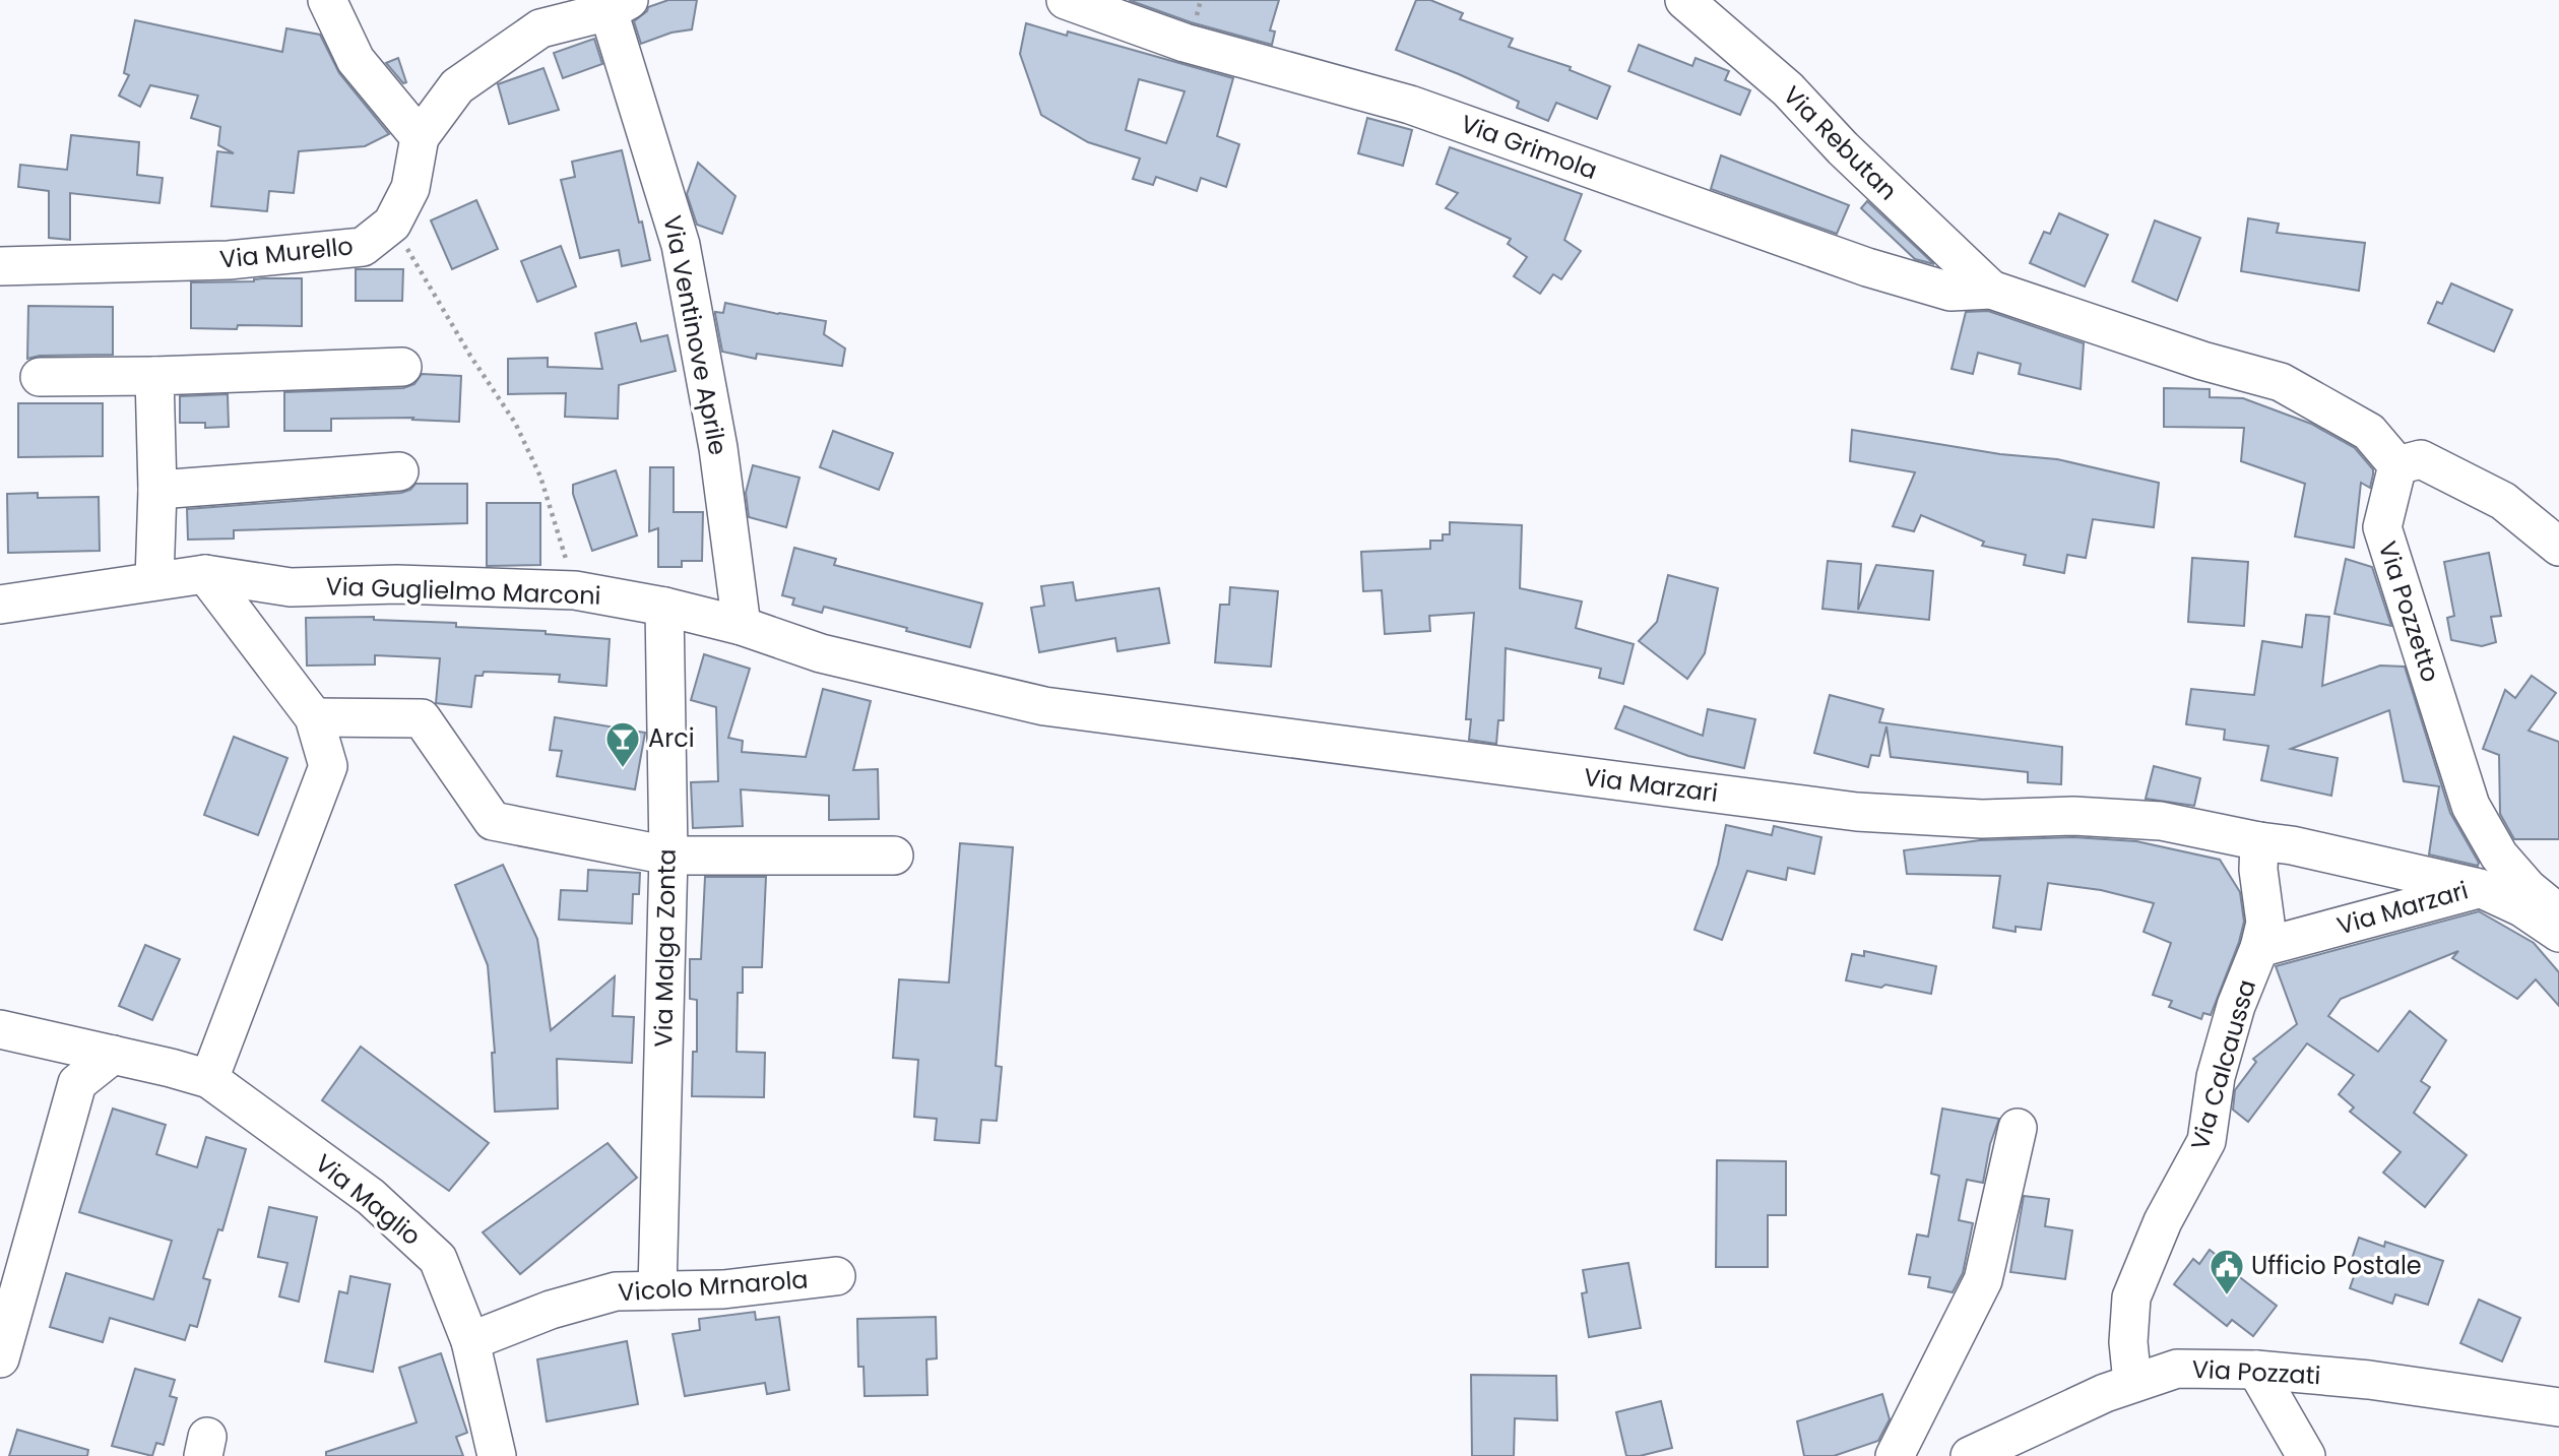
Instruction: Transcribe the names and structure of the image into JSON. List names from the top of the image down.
{
  "streets": {
    "street": [
      "Via Rebutan",
      "Via Grimola",
      "Via Murello",
      "Via Ventinove Aprile",
      "Via Guglielmo Marconi",
      "Via Pozzetto",
      "Via Marzari",
      "Via Malga Zonta",
      "Via Calcaussa",
      "Via Maglio",
      "Vicolo Mrnarola",
      "Via Pozzati"
    ]
  },
  "crossings": [
    ["Via Rebutan", "Via Grimola"],
    ["Via Ventinove Aprile", "Via Guglielmo Marconi"],
    ["Via Guglielmo Marconi", "Via Marzari"],
    ["Via Guglielmo Marconi", "Via Malga Zonta"],
    ["Via Marzari", "Via Calcaussa"],
    ["Via Malga Zonta", "Vicolo Mrnarola"],
    ["Via Calcaussa", "Via Pozzati"],
    ["Via Maglio", "Vicolo Mrnarola"]
  ],
  "places": {
    "bar": ["Arci"],
    "public building": ["Ufficio Postale"]
  }
}
